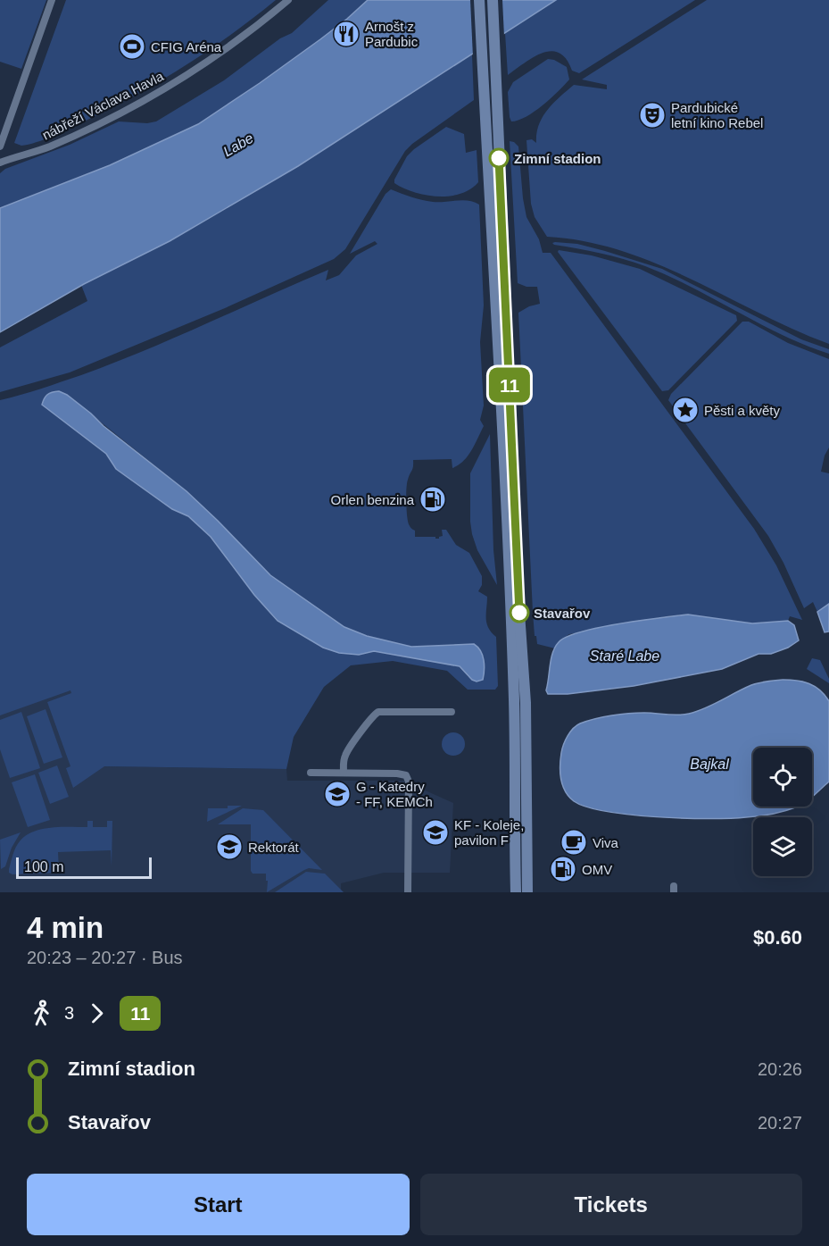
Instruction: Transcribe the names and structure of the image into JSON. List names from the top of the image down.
{
  "streets": {
    "street": ["nábřeží Václava Havla"]
  },
  "water": ["Labe", "Staré Labe", "Bajkal"],
  "places": {
    "restaurant": ["Arnošt z Pardubic"],
    "sports": ["CFIG Aréna"],
    "theatre": ["Pardubické letní kino Rebel"],
    "other": ["Zimní stadion", "Stavařov"],
    "place": ["Pěsti a květy"],
    "fuel station": ["Orlen benzina", "OMV"],
    "school or university": ["G - Katedry - FF, KEMCh", "KF - Koleje, pavilon F", "Rektorát"],
    "cafe": ["Viva"]
  },
  "lines": ["bus line 11"],
  "scale_bar": "100 m",
  "page": {
    "on_map": "11",
    "scale": "100 m",
    "heading": ["4 min", "20:23 – 20:27 · Bus", "$0.60"],
    "legs": ["3", "11"],
    "list": [
      {
        "name": "Zimní stadion",
        "value": "20:26"
      },
      {
        "name": "Stavařov",
        "value": "20:27"
      }
    ],
    "buttons": ["Start", "Tickets"]
  }
}
